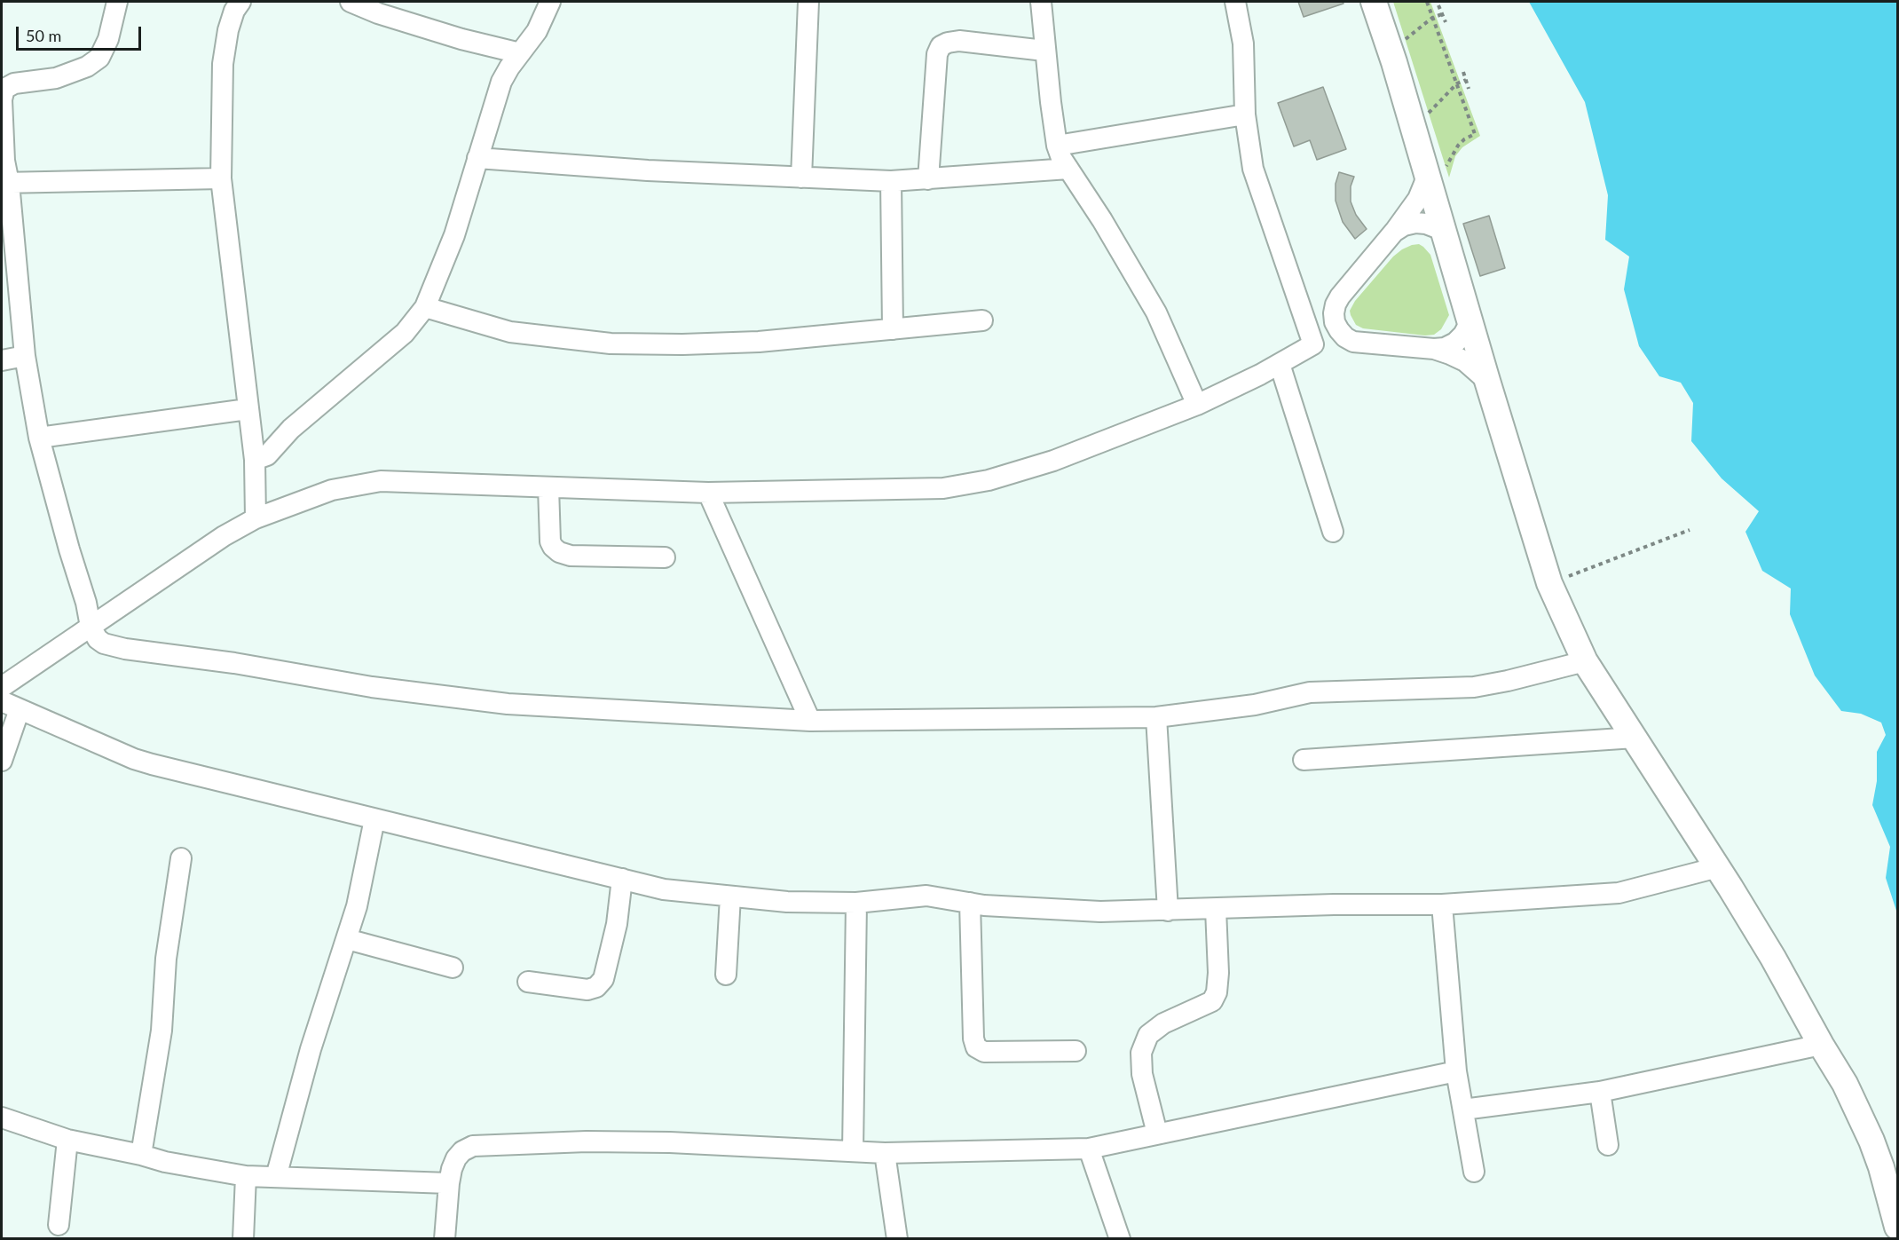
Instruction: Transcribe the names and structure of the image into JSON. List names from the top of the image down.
{
  "scale_bar": "50 m"
}
